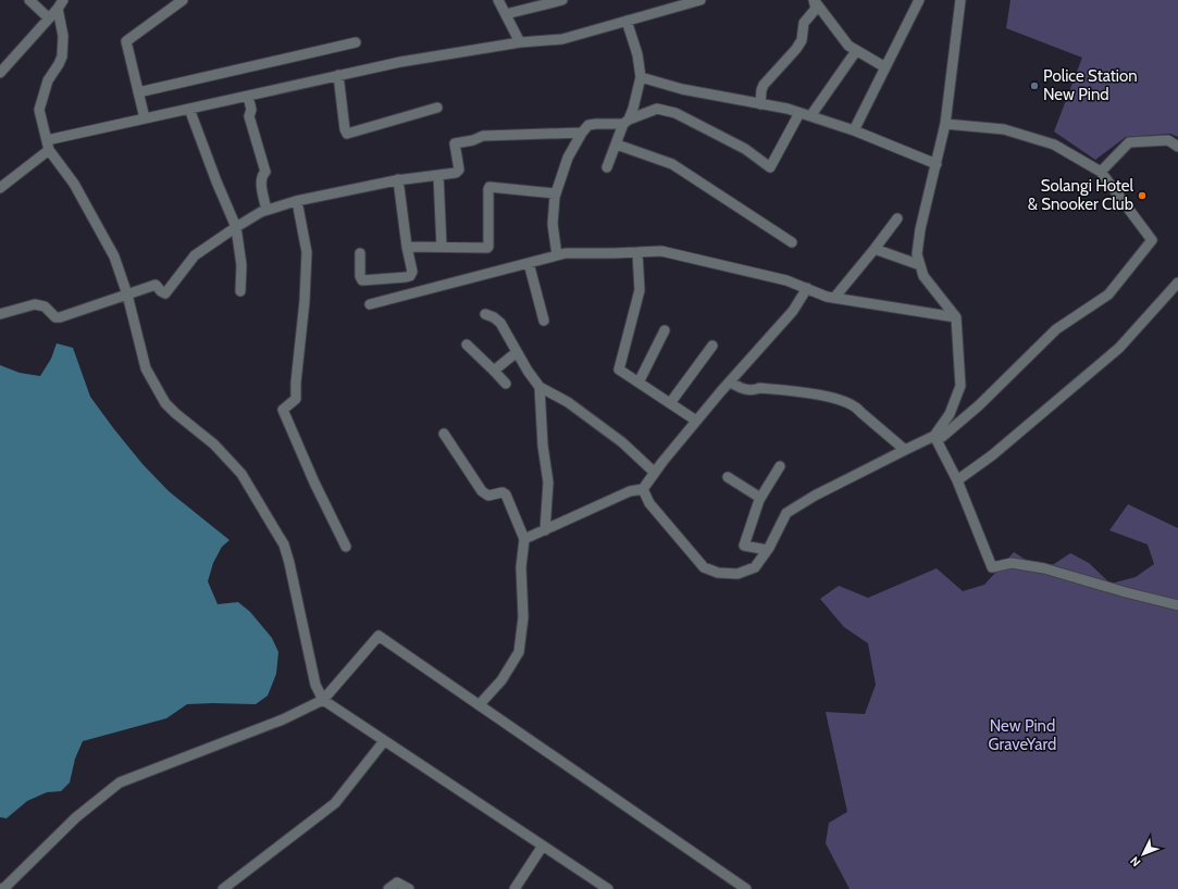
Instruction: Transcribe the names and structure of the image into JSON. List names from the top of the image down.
{
  "parks": ["New Pind GraveYard"],
  "places": ["Police Station New Pind", "Solangi Hotel & Snooker Club"],
  "north": "bottom left"
}
